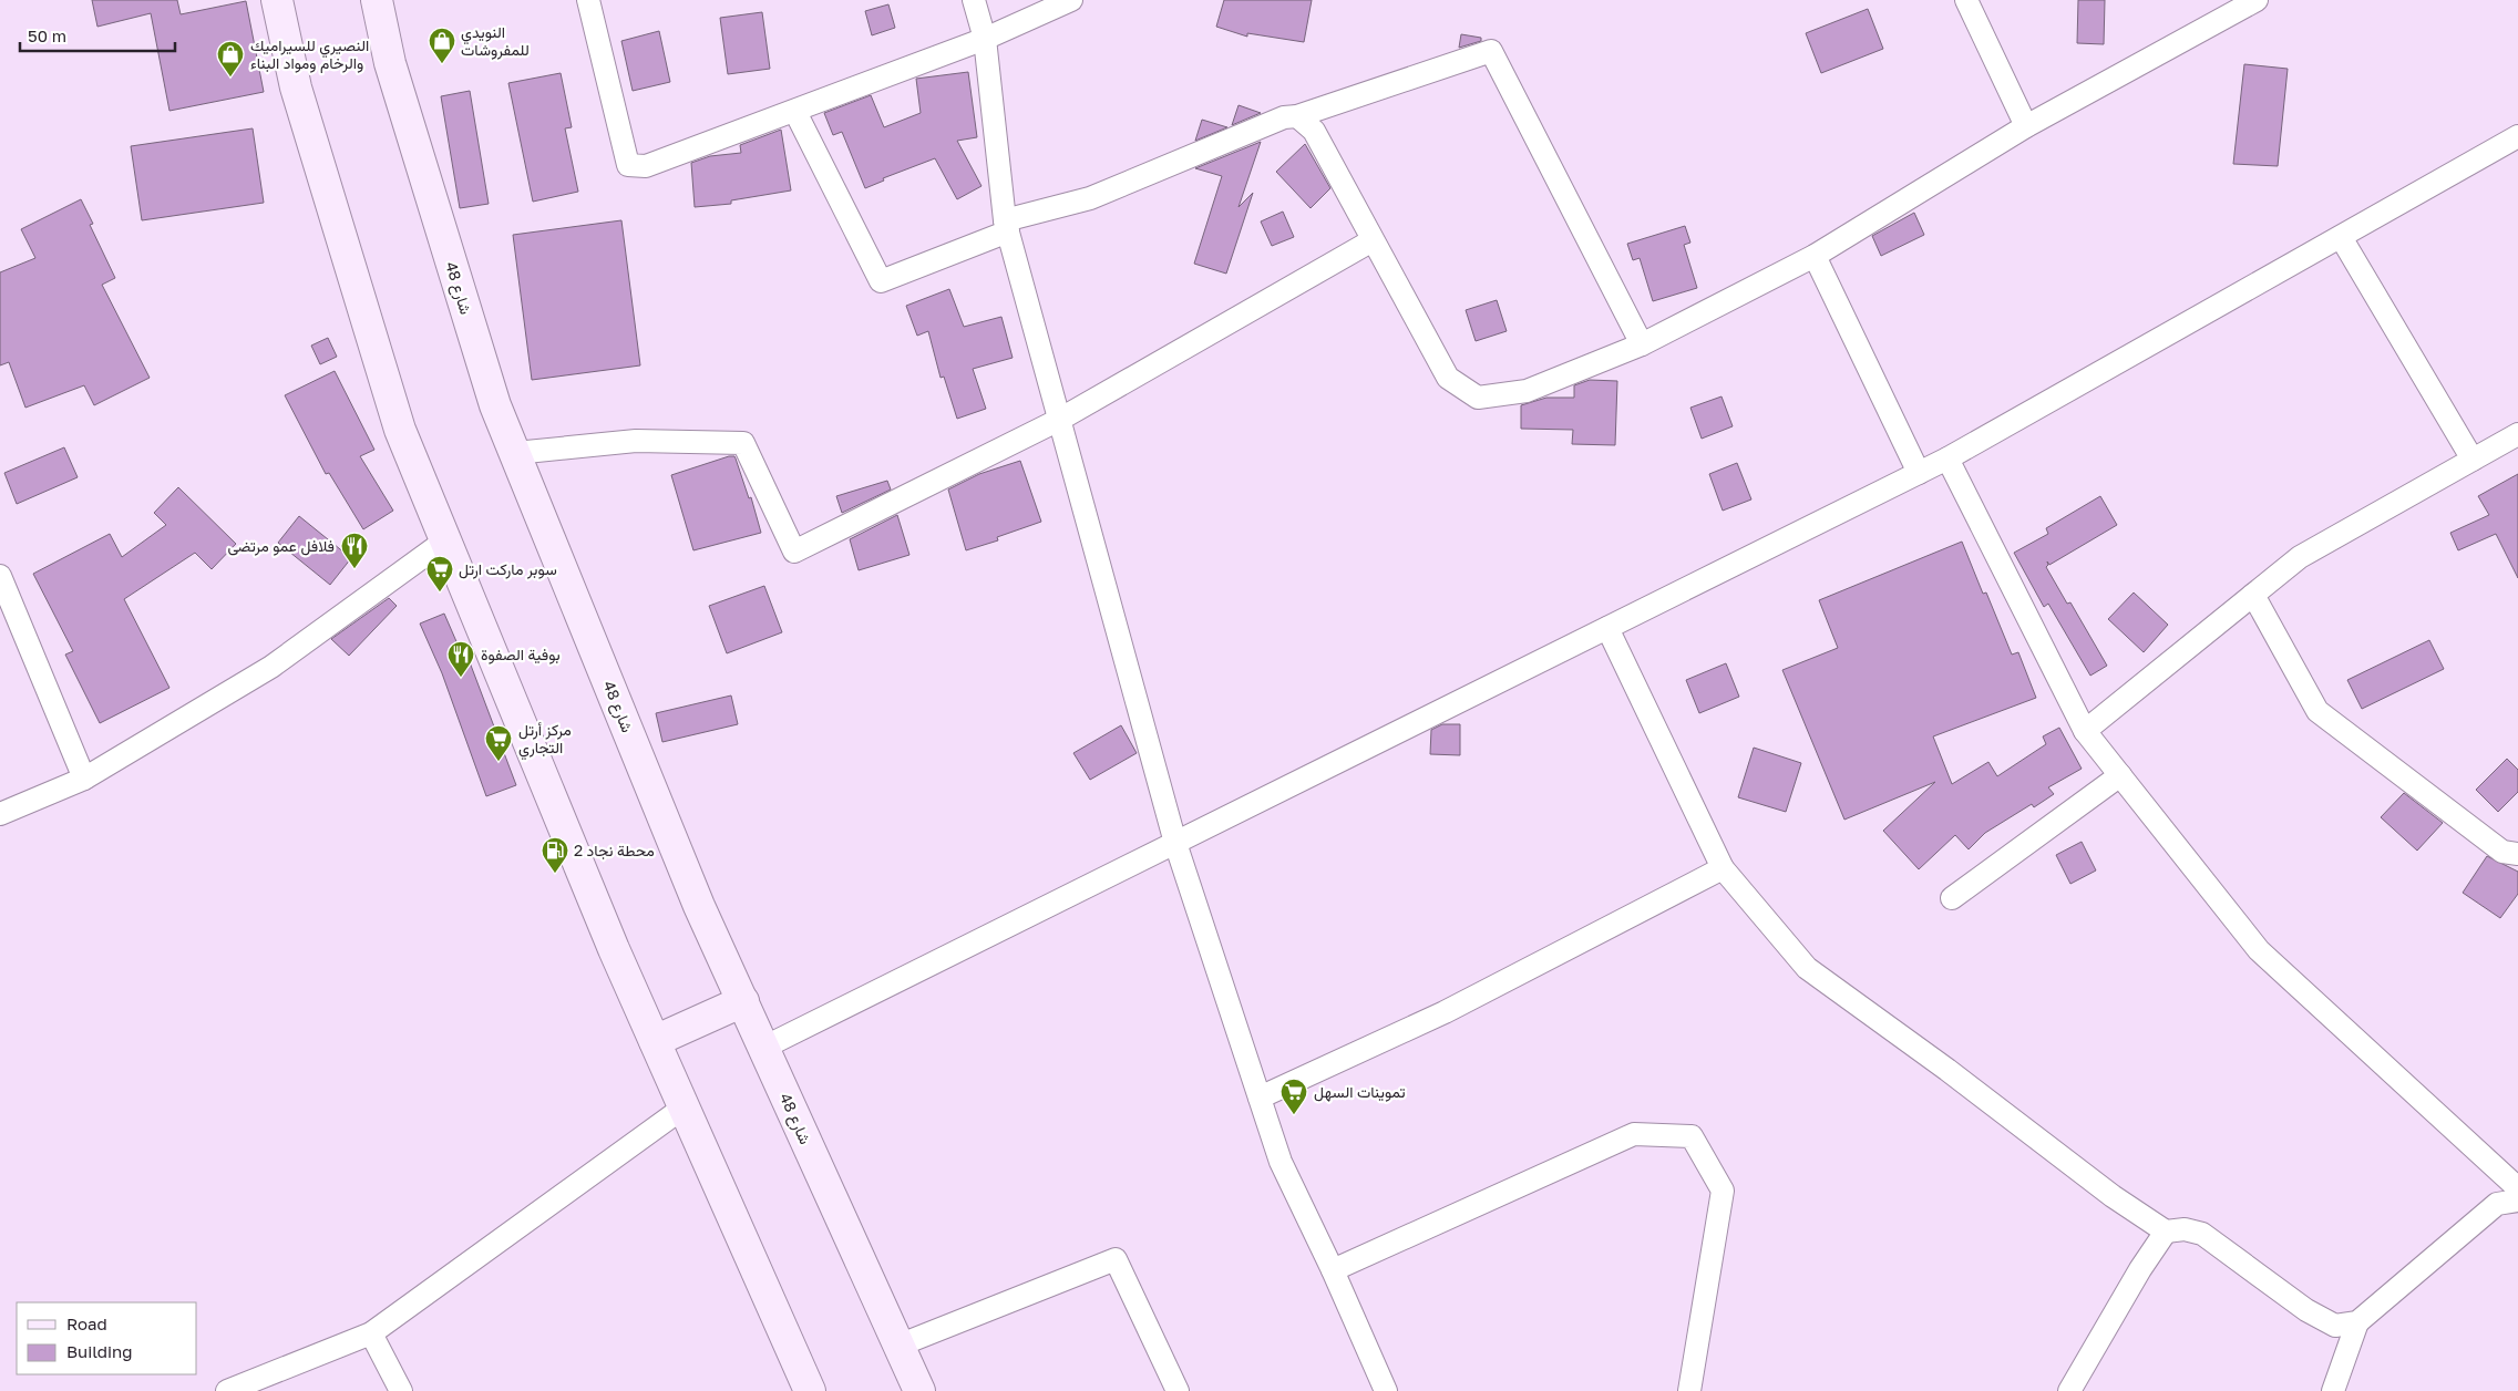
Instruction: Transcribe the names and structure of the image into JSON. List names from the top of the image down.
{
  "streets": {
    "main road": ["شارع 48"]
  },
  "places": {
    "shop": ["النويدي للمفروشات", "النصيري للسيراميك والرخام ومواد البناء"],
    "restaurant": ["فلافل عمو مرتضى", "بوفية الصفوة"],
    "supermarket": ["سوبر ماركت ارتل", "مركز أرتل التجاري", "تموينات السهل"],
    "fuel station": ["محطة نجاد 2"]
  },
  "legend": ["Road", "Building"],
  "scale_bar": "50 m"
}
